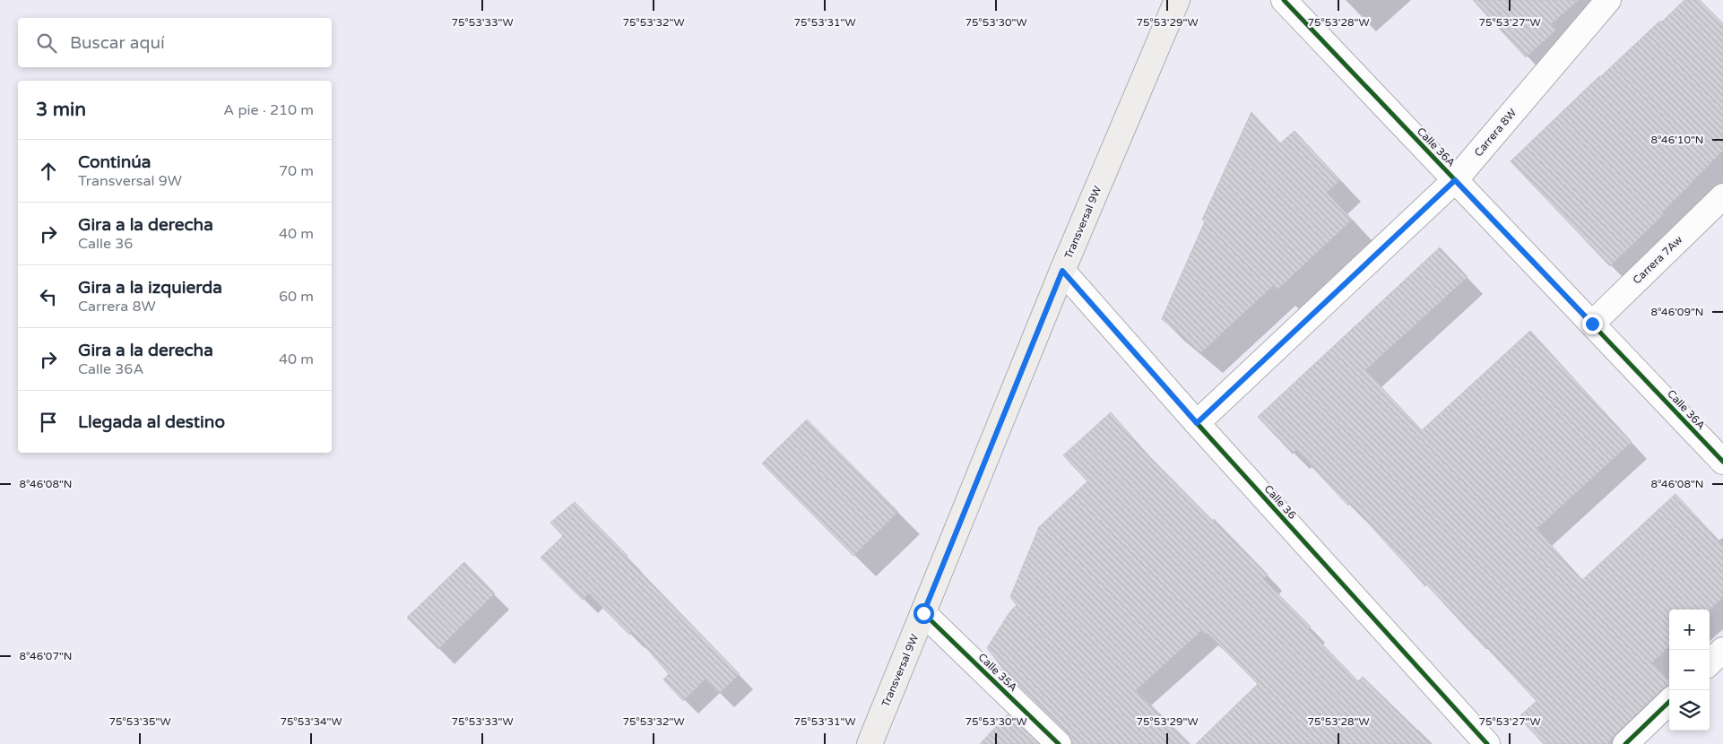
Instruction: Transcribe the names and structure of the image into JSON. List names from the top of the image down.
{
  "streets": {
    "main road": ["Transversal 9W"],
    "street": [
      "Carrera 8W",
      "Calle 36A",
      "Carrera 7Aw",
      "Calle 36",
      "Calle 35A"
    ]
  },
  "crossings": [
    ["Carrera 8W", "Calle 36A"],
    ["Carrera 8W", "Calle 36"],
    ["Calle 36A", "Carrera 7Aw"],
    ["Transversal 9W", "Calle 36"],
    ["Transversal 9W", "Calle 35A"]
  ],
  "page": {
    "search": "Buscar aquí",
    "heading": ["3 min", "A pie · 210 m"],
    "list": [
      ["Continúa", "Transversal 9W", "70 m"],
      ["Gira a la derecha", "Calle 36", "40 m"],
      ["Gira a la izquierda", "Carrera 8W", "60 m"],
      ["Gira a la derecha", "Calle 36A", "40 m"],
      "Llegada al destino"
    ],
    "map_buttons": ["+", "−"]
  },
  "coordinates": [
    "75°53'33\"W",
    "75°53'32\"W",
    "75°53'31\"W",
    "75°53'30\"W",
    "75°53'29\"W",
    "75°53'28\"W",
    "75°53'27\"W",
    "8°46'10\"N",
    "8°46'09\"N",
    "8°46'08\"N",
    "8°46'07\"N",
    "75°53'35\"W",
    "75°53'34\"W"
  ]
}
